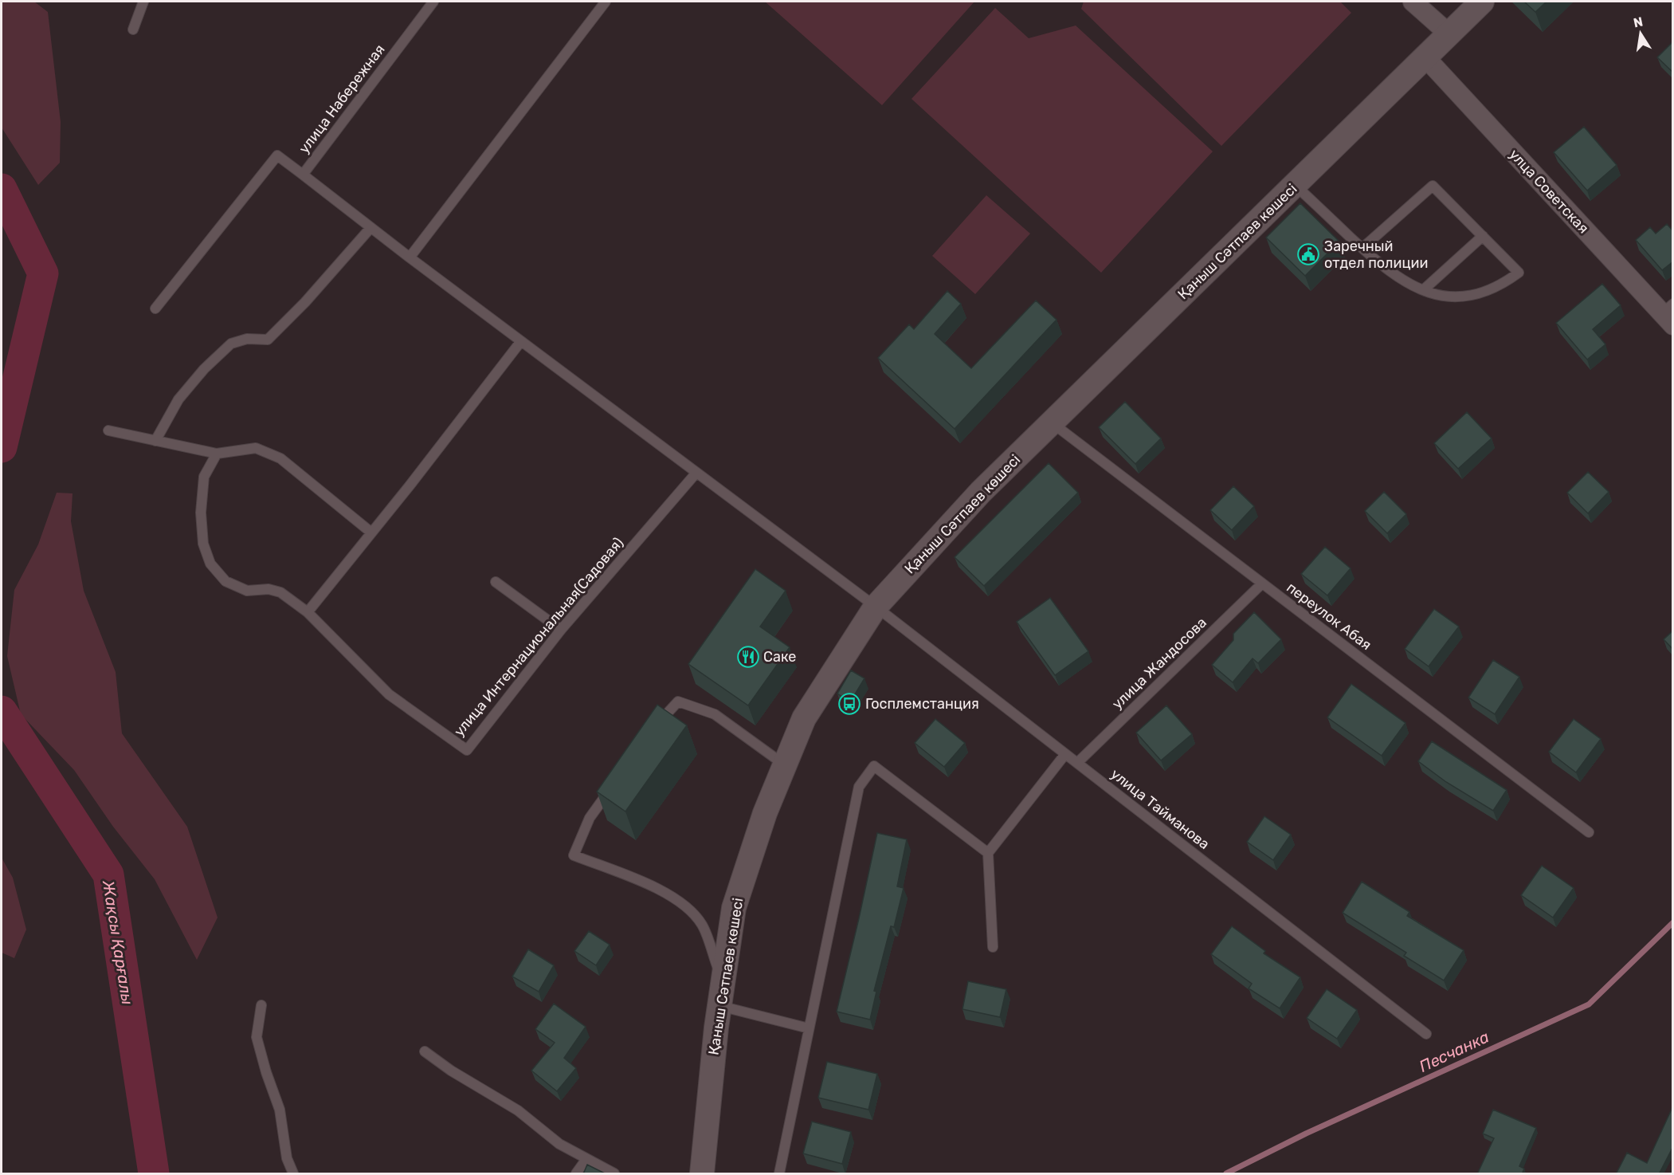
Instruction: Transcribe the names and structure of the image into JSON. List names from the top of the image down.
{
  "streets": {
    "street": ["улца Советская", "Қаныш Сәтпаев көшесі"],
    "lane": [
      "улица Набережная",
      "переулок Абая",
      "улица Интернациональная(Садовая)",
      "улица Жандосова",
      "улица Тайманова"
    ]
  },
  "crossings": [
    ["улица Набережная", "улица Интернациональная(Садовая)"],
    ["улица Набережная", "улица Тайманова"],
    ["улца Советская", "Қаныш Сәтпаев көшесі"],
    ["Қаныш Сәтпаев көшесі", "переулок Абая"],
    ["Қаныш Сәтпаев көшесі", "улица Тайманова"],
    ["переулок Абая", "улица Жандосова"],
    ["улица Интернациональная(Садовая)", "улица Тайманова"],
    ["улица Жандосова", "улица Тайманова"]
  ],
  "water": ["Жақсы Қарғалы", "Песчанка"],
  "places": {
    "public building": ["Заречный отдел полиции"],
    "restaurant": ["Саке"],
    "bus stop": ["Госплемстанция"]
  },
  "north": "top"
}
